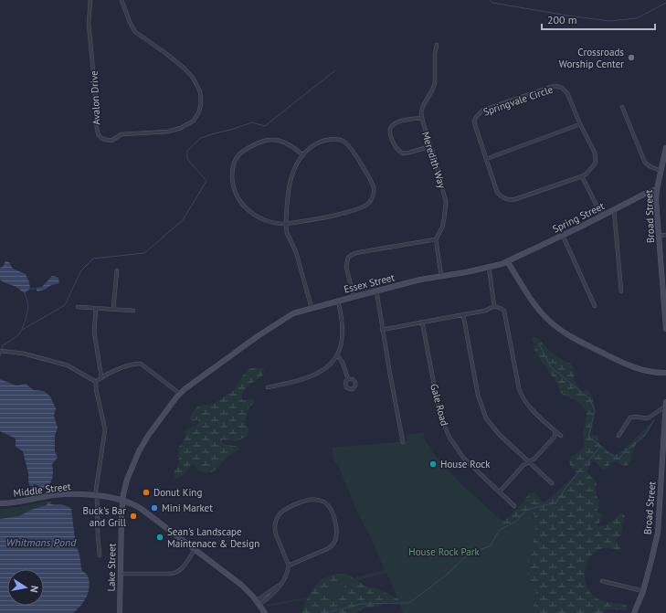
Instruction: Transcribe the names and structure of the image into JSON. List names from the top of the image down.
{
  "streets": {
    "street": [
      "Avalon Drive",
      "Springvale Circle",
      "Meredith Way",
      "Broad Street",
      "Spring Street",
      "Essex Street",
      "Gale Road",
      "Middle Street",
      "Lake Street"
    ]
  },
  "crossings": [
    ["Broad Street", "Spring Street"],
    ["Spring Street", "Essex Street"],
    ["Essex Street", "Middle Street"],
    ["Essex Street", "Lake Street"],
    ["Middle Street", "Lake Street"]
  ],
  "water": ["Whitmans Pond"],
  "parks": ["House Rock Park"],
  "places": [
    "Crossroads Worship Center",
    "House Rock",
    "Donut King",
    "Mini Market",
    "Buck's Bar and Grill",
    "Sean's Landscape Maintenace & Design"
  ],
  "scale_bar": "200 m",
  "north": "right"
}
